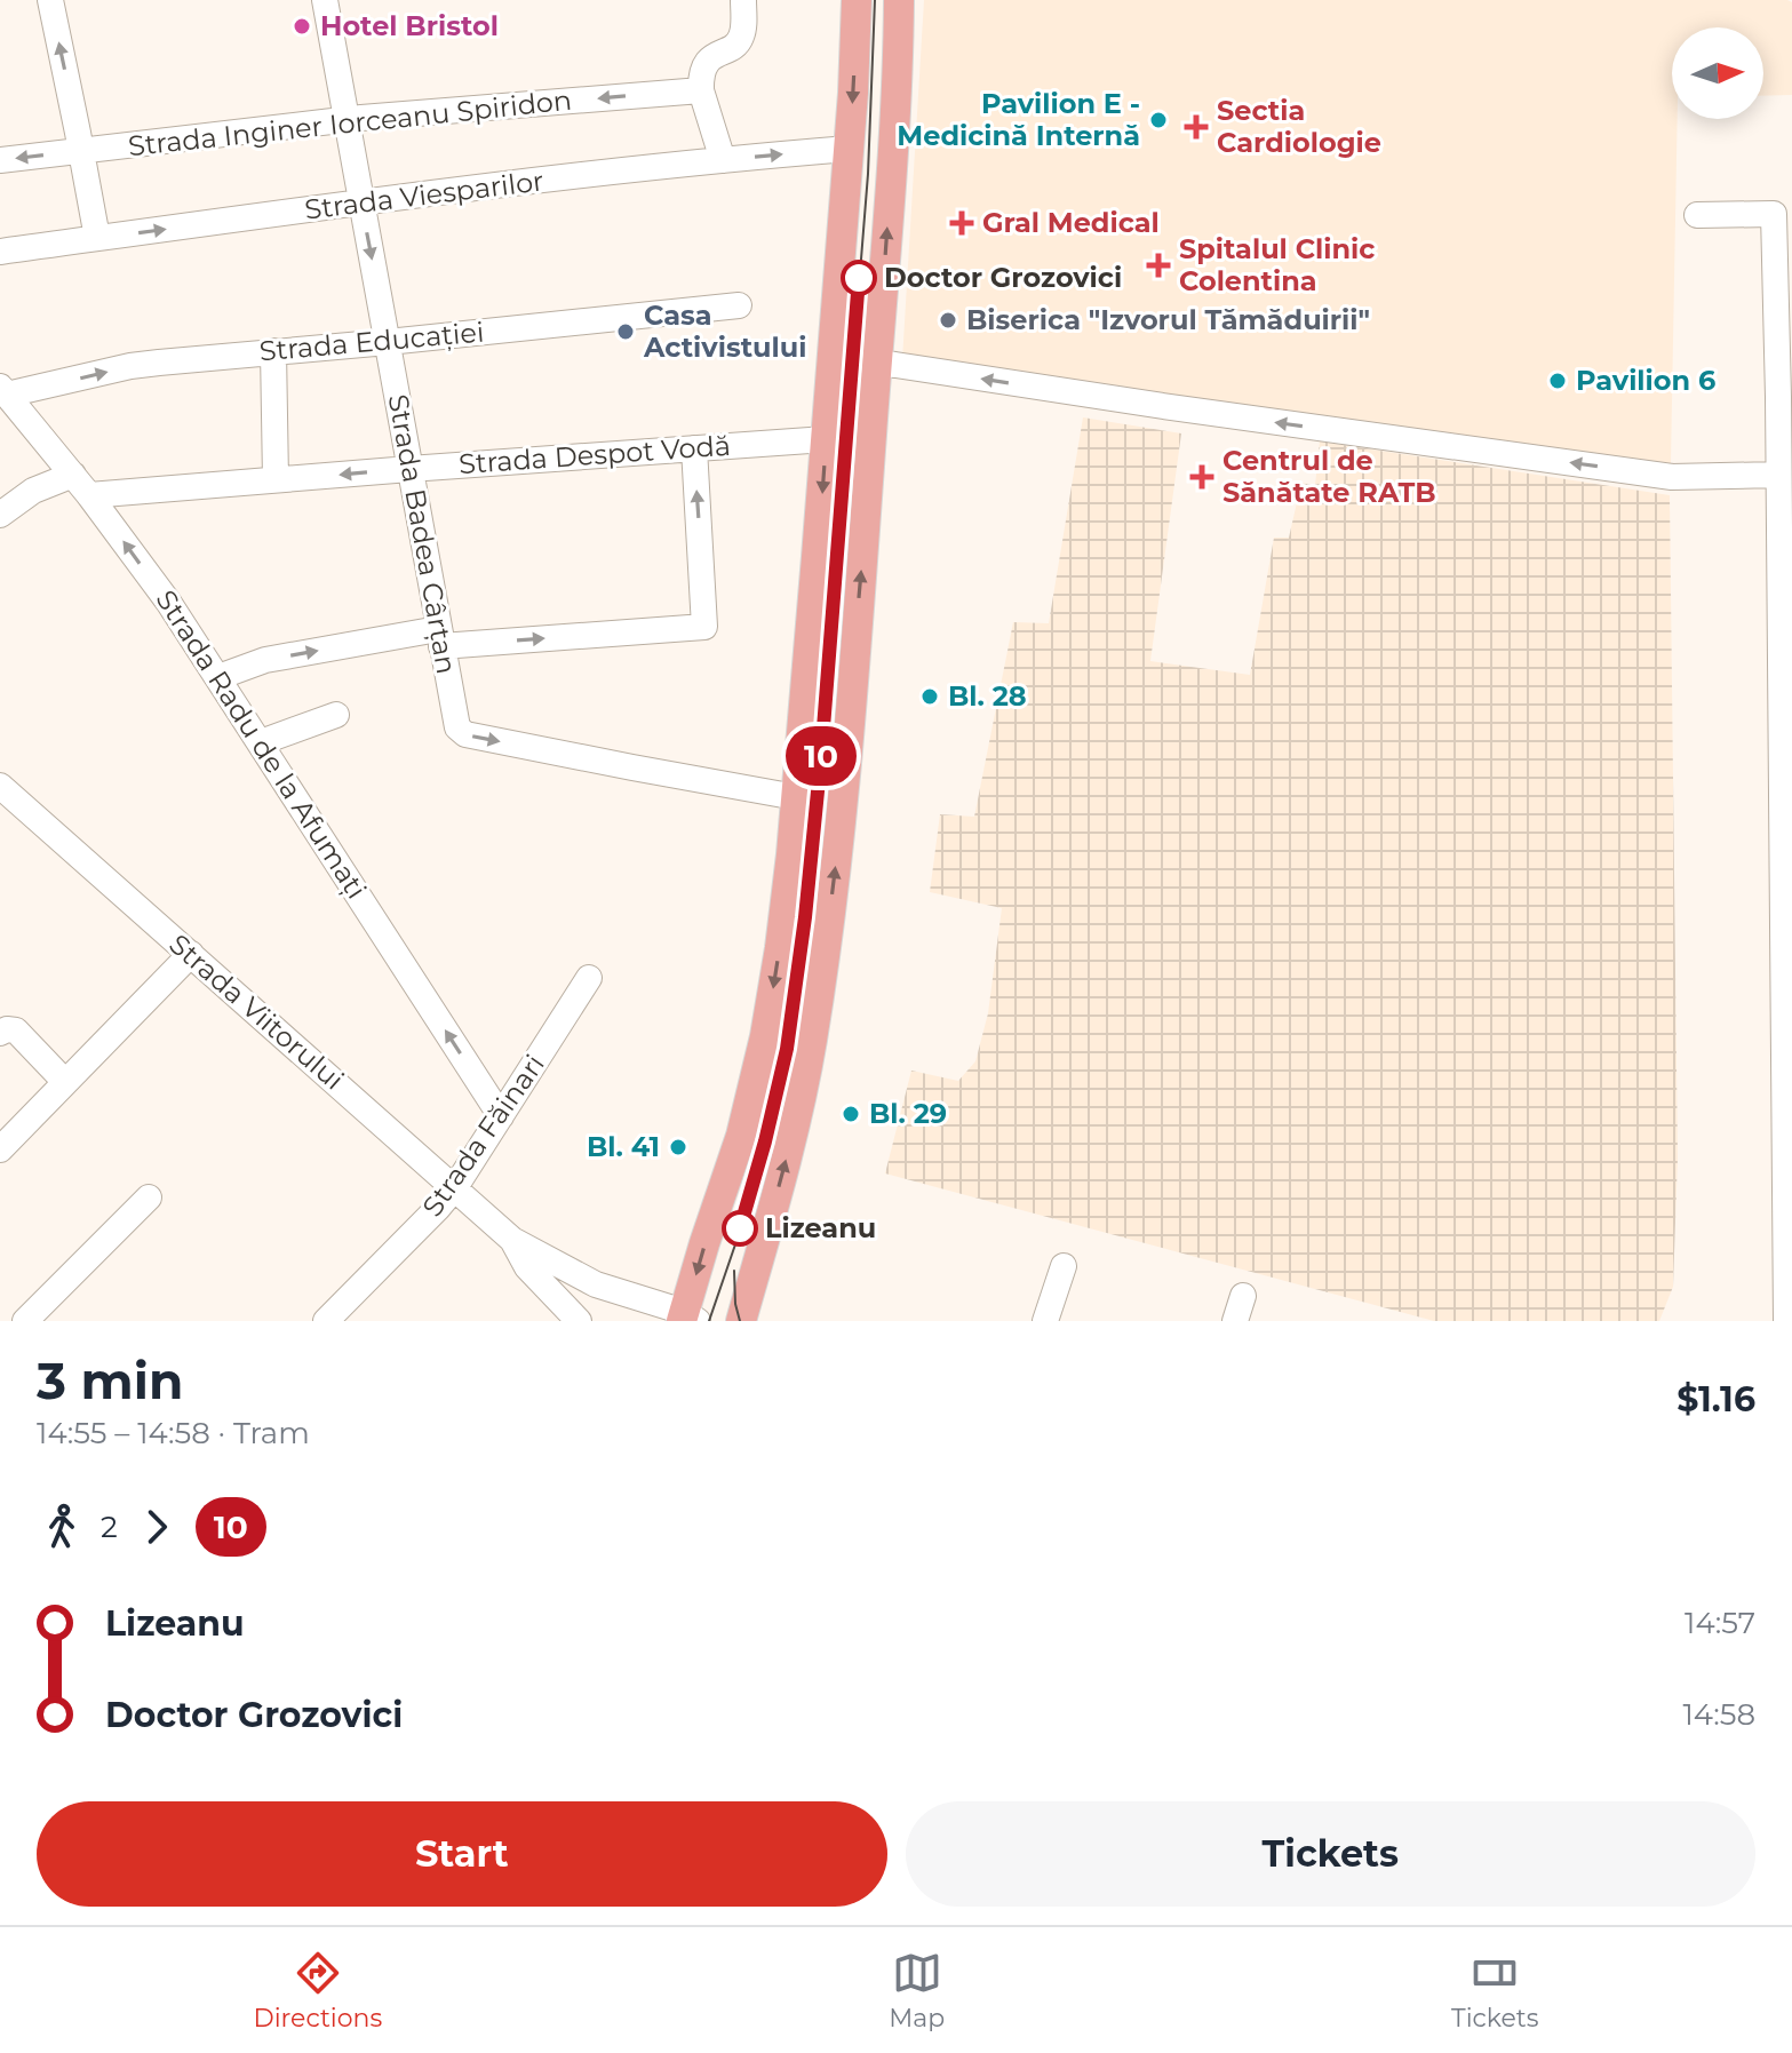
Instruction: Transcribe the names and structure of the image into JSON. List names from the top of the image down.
{
  "streets": {
    "street": [
      "Strada Inginer Iorceanu Spiridon",
      "Strada Viesparilor",
      "Strada Educației",
      "Strada Despot Vodă",
      "Strada Badea Cârțan",
      "Strada Radu de la Afumați",
      "Strada Viitorului",
      "Strada Făinari"
    ]
  },
  "crossings": [
    ["Strada Inginer Iorceanu Spiridon", "Strada Badea Cârțan"],
    ["Strada Viesparilor", "Strada Badea Cârțan"],
    ["Strada Educației", "Strada Badea Cârțan"],
    ["Strada Educației", "Strada Radu de la Afumați"],
    ["Strada Despot Vodă", "Strada Badea Cârțan"],
    ["Strada Despot Vodă", "Strada Radu de la Afumați"],
    ["Strada Radu de la Afumați", "Strada Făinari"],
    ["Strada Viitorului", "Strada Făinari"]
  ],
  "one_way": [
    "Strada Inginer Iorceanu Spiridon",
    "Strada Viesparilor",
    "Strada Educației",
    "Strada Badea Cârțan",
    "Strada Radu de la Afumați"
  ],
  "places": {
    "other": [
      "Hotel Bristol",
      "Pavilion E - Medicină Internă",
      "Doctor Grozovici",
      "Biserica \"Izvorul Tămăduirii\"",
      "Casa Activistului",
      "Pavilion 6",
      "Bl. 28",
      "Bl. 29",
      "Bl. 41",
      "Lizeanu"
    ],
    "health": [
      "Sectia Cardiologie",
      "Gral Medical",
      "Spitalul Clinic Colentina",
      "Centrul de Sănătate RATB"
    ]
  },
  "lines": ["tram line 10"],
  "north": "right",
  "page": {
    "on_map": "10",
    "heading": ["3 min", "14:55 – 14:58 · Tram", "$1.16"],
    "legs": ["2", "10"],
    "list": [
      {
        "name": "Lizeanu",
        "value": "14:57"
      },
      {
        "name": "Doctor Grozovici",
        "value": "14:58"
      }
    ],
    "buttons": ["Start", "Tickets"],
    "tabs": ["Directions", "Map", "Tickets"]
  }
}
